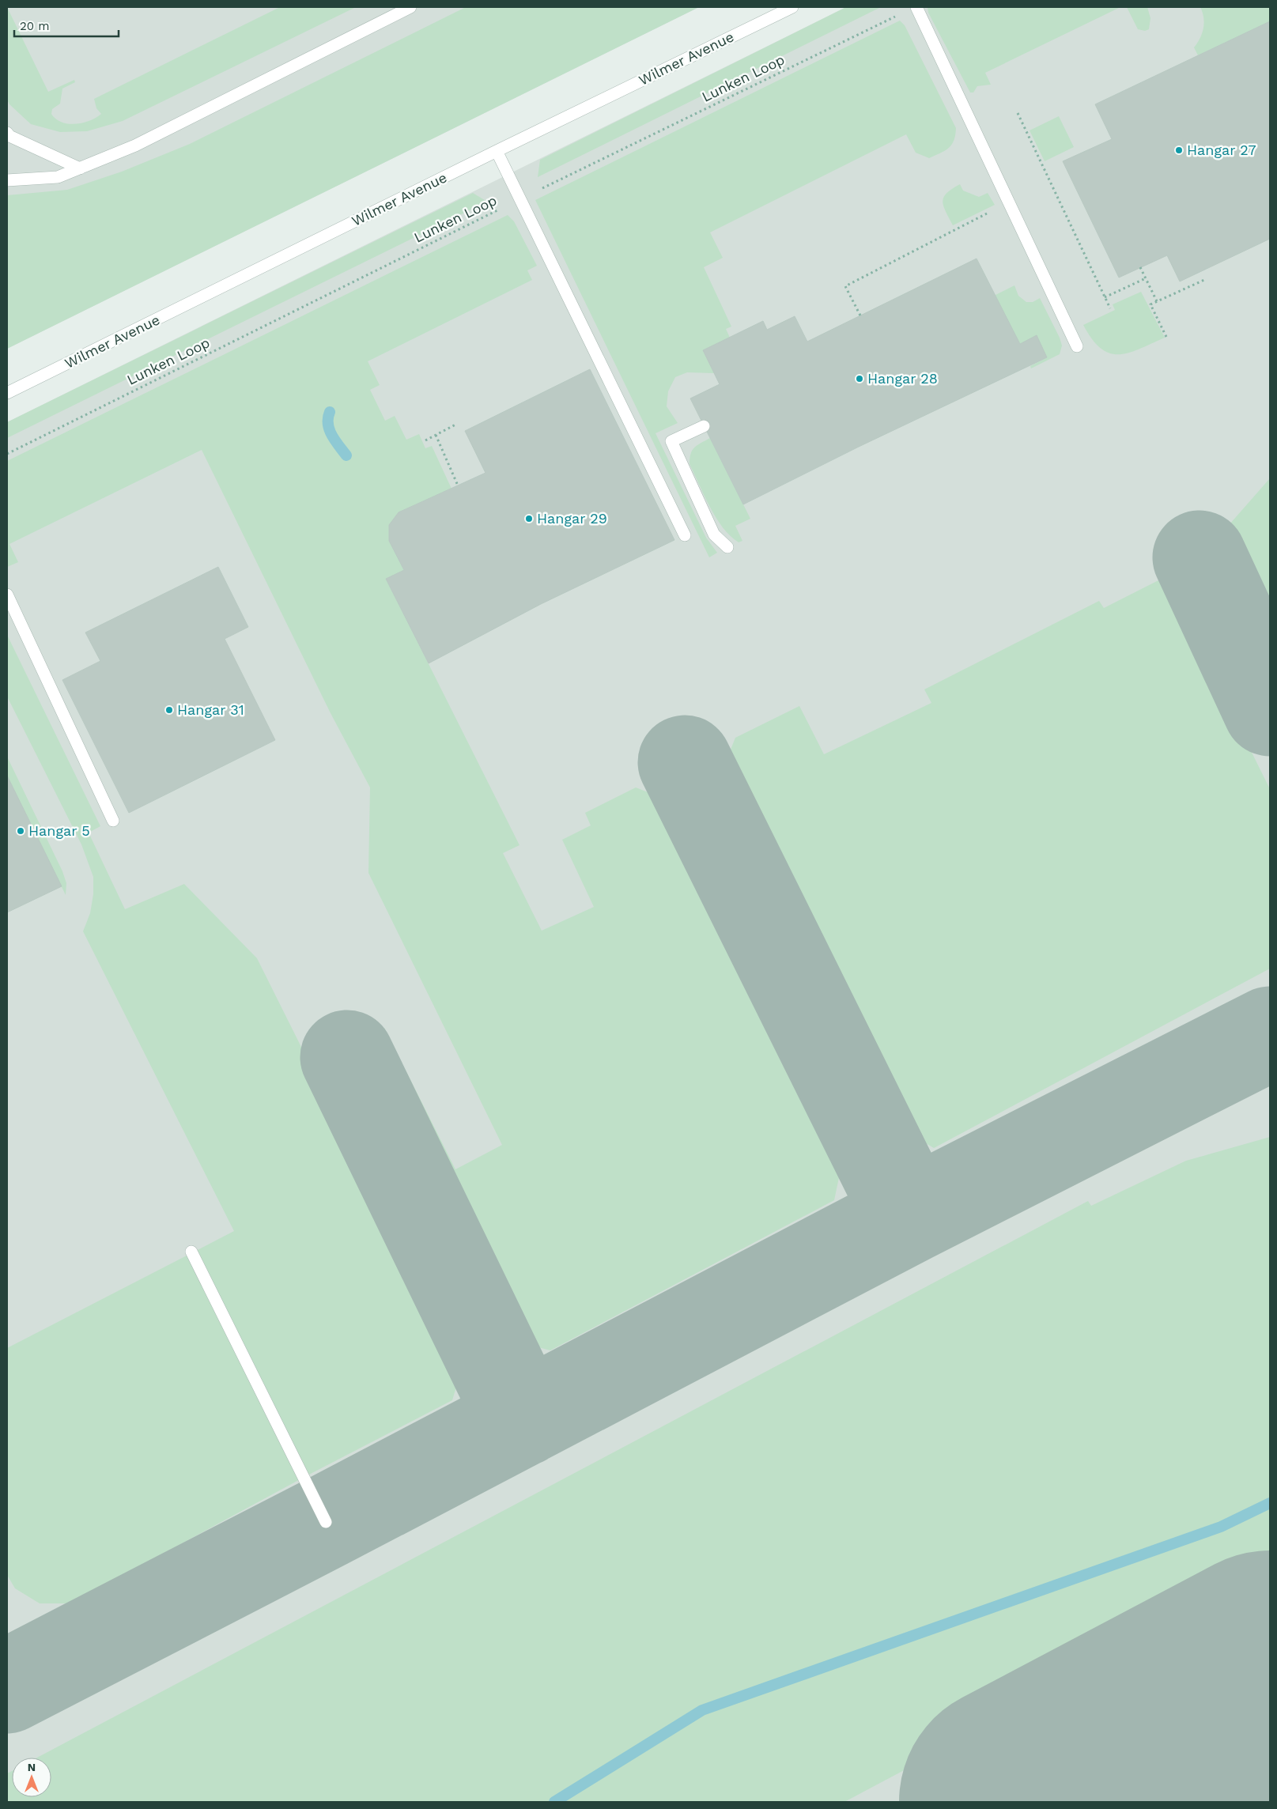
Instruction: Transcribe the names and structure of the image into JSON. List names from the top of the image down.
{
  "streets": {
    "street": ["Wilmer Avenue"],
    "path": ["Lunken Loop"]
  },
  "places": [
    "Hangar 27",
    "Hangar 28",
    "Hangar 29",
    "Hangar 31",
    "Hangar 5"
  ],
  "scale_bar": "20 m",
  "north": "top"
}
